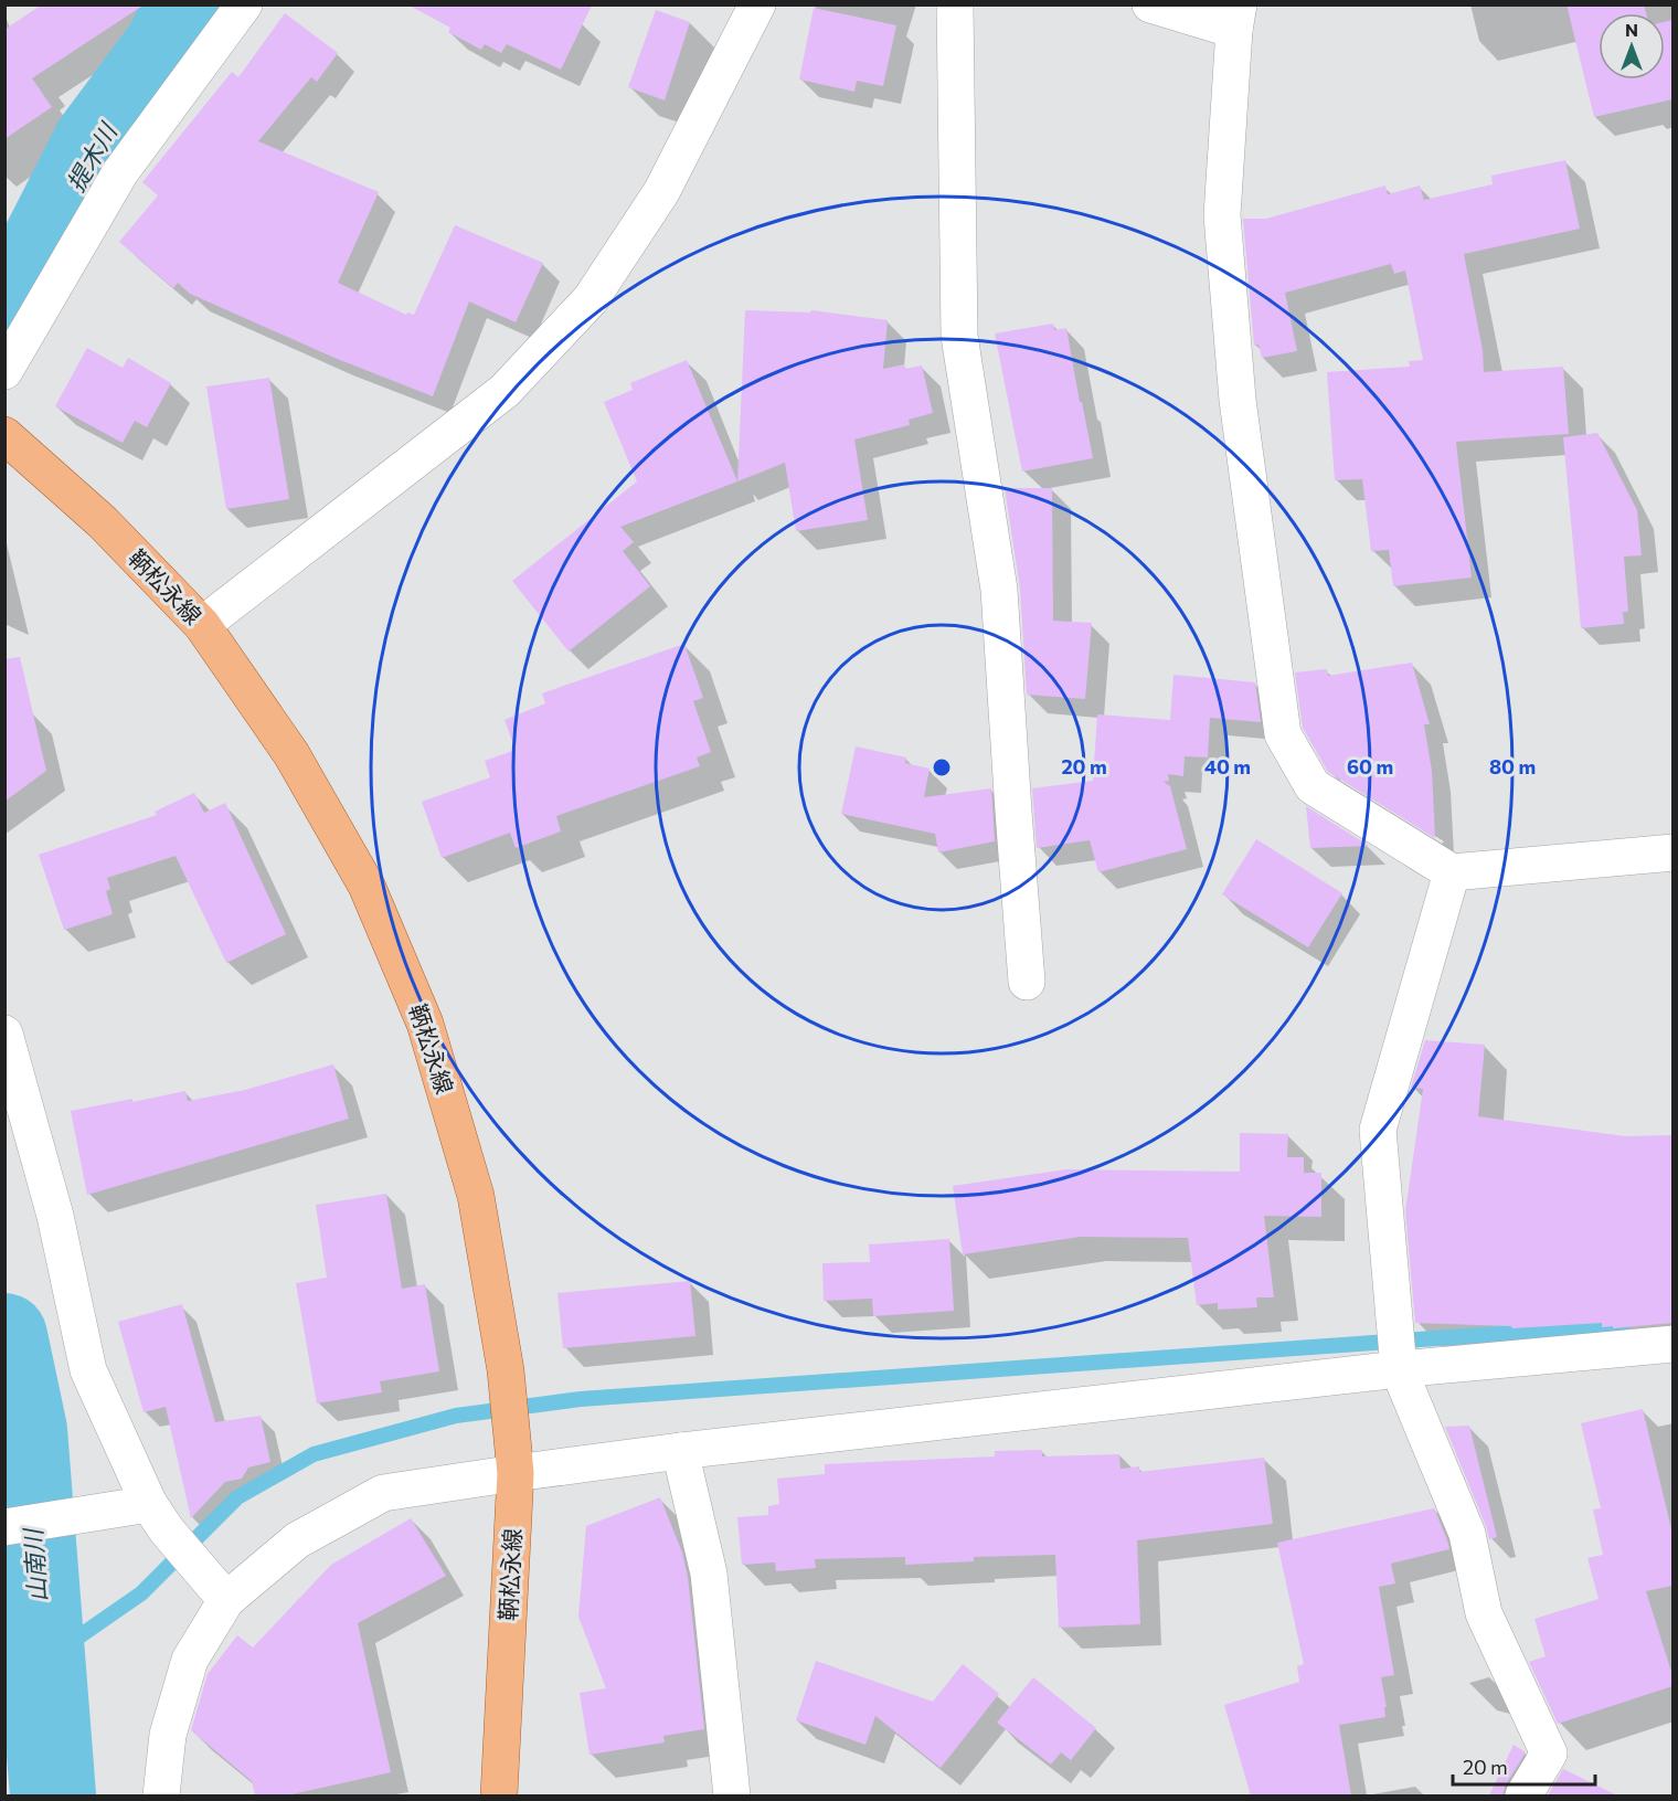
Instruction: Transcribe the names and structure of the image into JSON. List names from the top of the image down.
{
  "streets": {
    "main road": ["鞆松永線"]
  },
  "water": ["提木川", "山南川"],
  "scale_bar": "20 m",
  "north": "top",
  "rings": [
    "20 m",
    "40 m",
    "60 m",
    "80 m"
  ]
}
